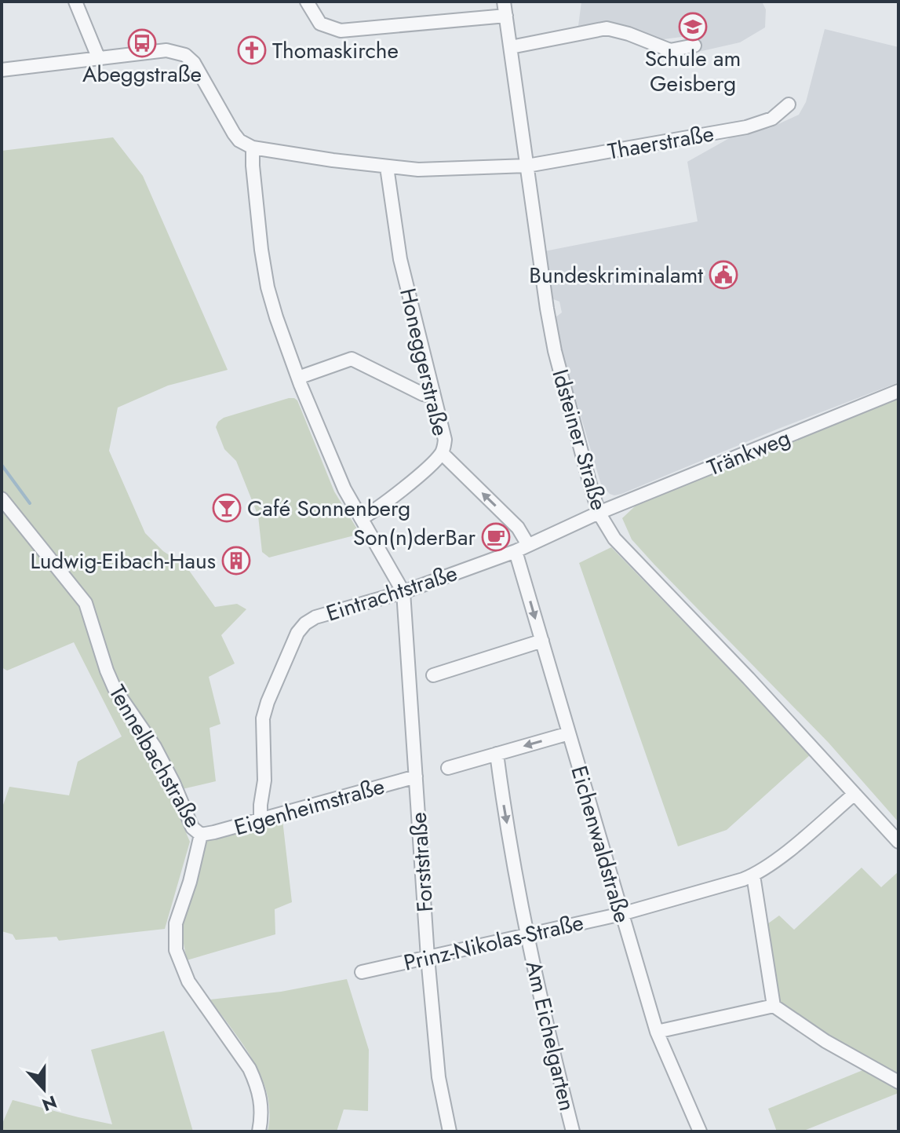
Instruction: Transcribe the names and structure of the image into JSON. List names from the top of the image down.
{
  "streets": {
    "street": [
      "Thaerstraße",
      "Honeggerstraße",
      "Idsteiner Straße",
      "Tränkweg",
      "Eintrachtstraße",
      "Tennelbachstraße",
      "Eigenheimstraße",
      "Eichenwaldstraße",
      "Forststraße",
      "Prinz-Nikolas-Straße",
      "Am Eichelgarten"
    ]
  },
  "crossings": [
    ["Thaerstraße", "Honeggerstraße"],
    ["Thaerstraße", "Idsteiner Straße"],
    ["Honeggerstraße", "Eichenwaldstraße"],
    ["Idsteiner Straße", "Tränkweg"],
    ["Idsteiner Straße", "Eintrachtstraße"],
    ["Idsteiner Straße", "Prinz-Nikolas-Straße"],
    ["Tränkweg", "Eintrachtstraße"],
    ["Eintrachtstraße", "Eigenheimstraße"],
    ["Eintrachtstraße", "Eichenwaldstraße"],
    ["Eintrachtstraße", "Forststraße"],
    ["Tennelbachstraße", "Eigenheimstraße"],
    ["Eigenheimstraße", "Forststraße"],
    ["Eichenwaldstraße", "Prinz-Nikolas-Straße"],
    ["Forststraße", "Prinz-Nikolas-Straße"],
    ["Prinz-Nikolas-Straße", "Am Eichelgarten"]
  ],
  "one_way": ["Am Eichelgarten"],
  "places": {
    "school or university": ["Schule am Geisberg"],
    "bus stop": ["Abeggstraße"],
    "church": ["Thomaskirche"],
    "public building": ["Bundeskriminalamt"],
    "bar": ["Café Sonnenberg"],
    "cafe": ["Son(n)derBar"],
    "building": ["Ludwig-Eibach-Haus"]
  },
  "north": "bottom"
}
